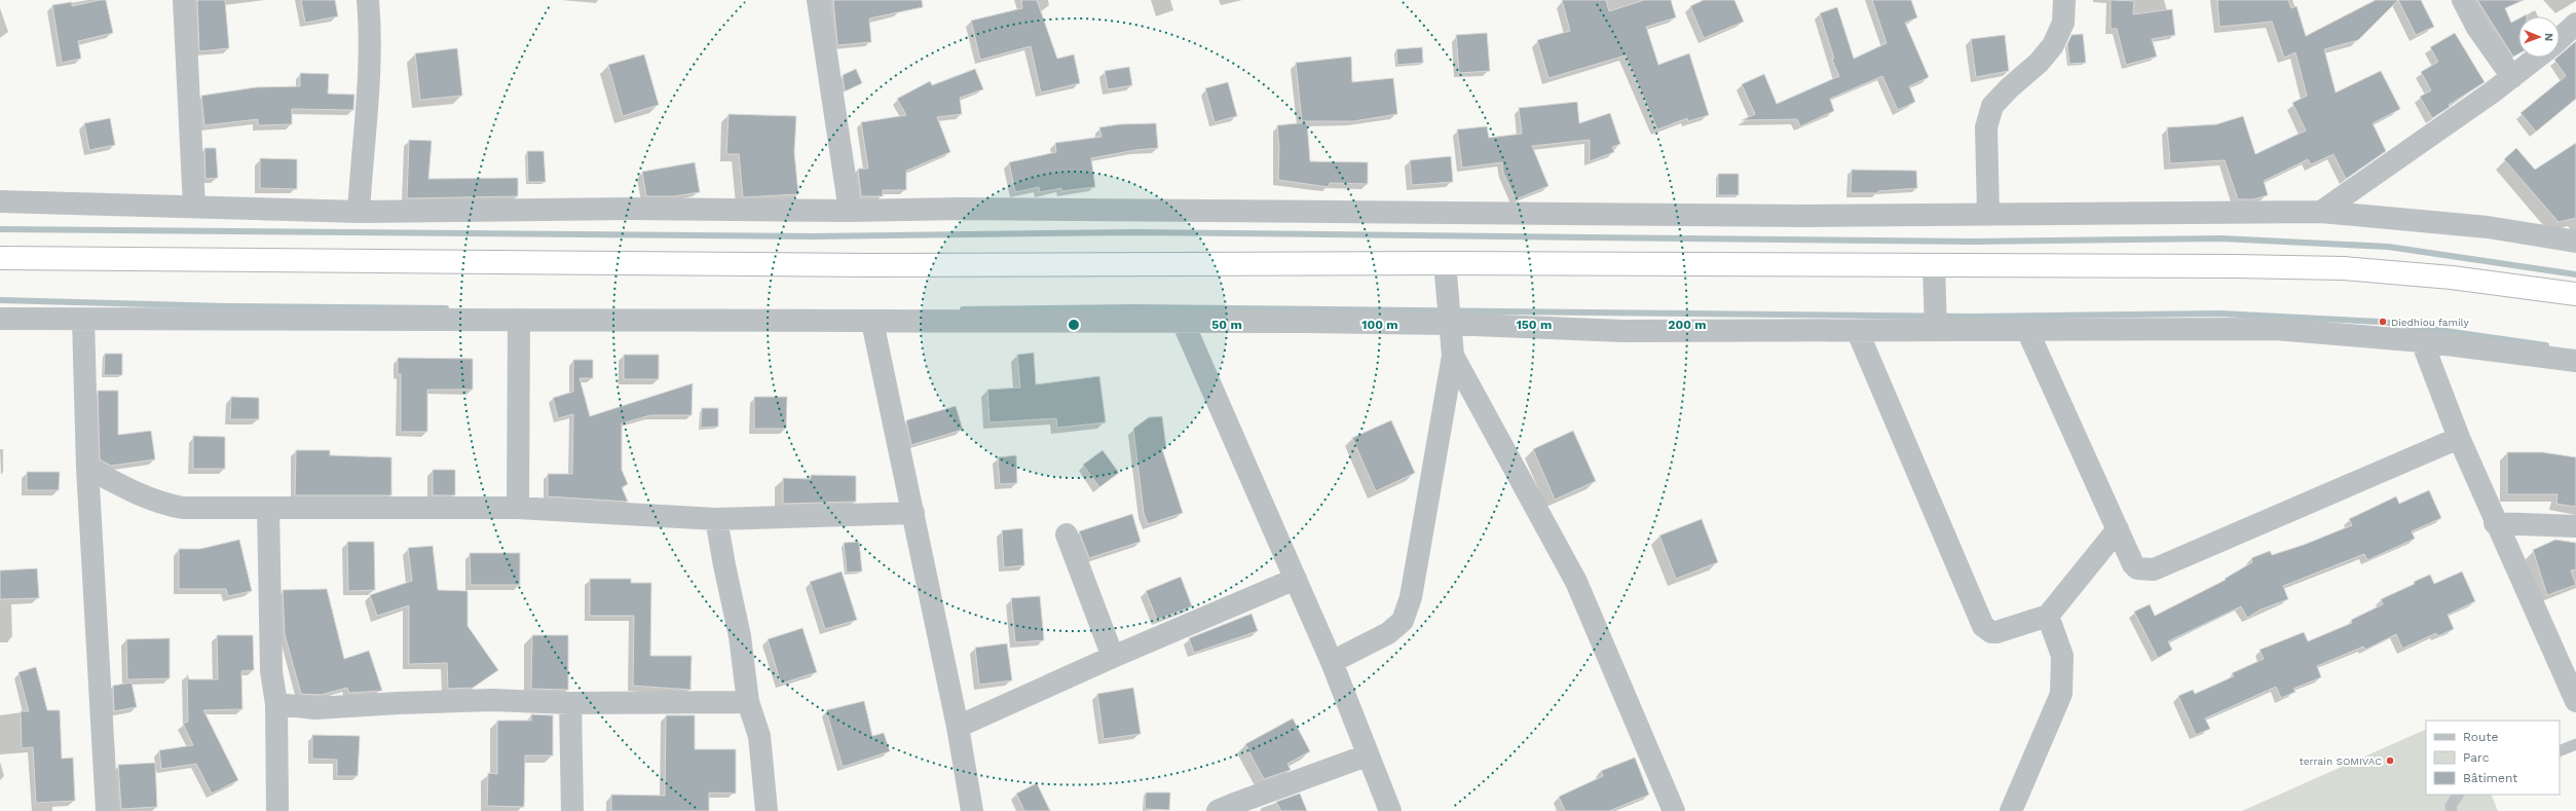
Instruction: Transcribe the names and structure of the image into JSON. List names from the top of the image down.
{
  "places": ["Diedhiou family", "terrain SOMIVAC"],
  "legend": ["Route", "Parc", "Bâtiment"],
  "north": "right",
  "rings": [
    "50 m",
    "100 m",
    "150 m",
    "200 m"
  ]
}
